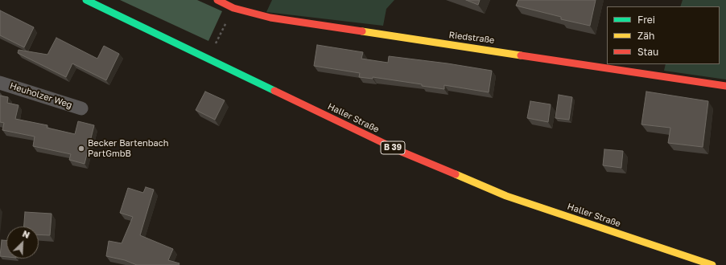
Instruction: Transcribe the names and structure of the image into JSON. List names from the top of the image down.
{
  "streets": {
    "main road": ["Riedstraße", "Haller Straße", "B 39"],
    "street": ["Heuholzer Weg"]
  },
  "places": ["Becker Bartenbach PartGmbB"],
  "legend": ["Frei", "Zäh", "Stau"],
  "north": "top right"
}
